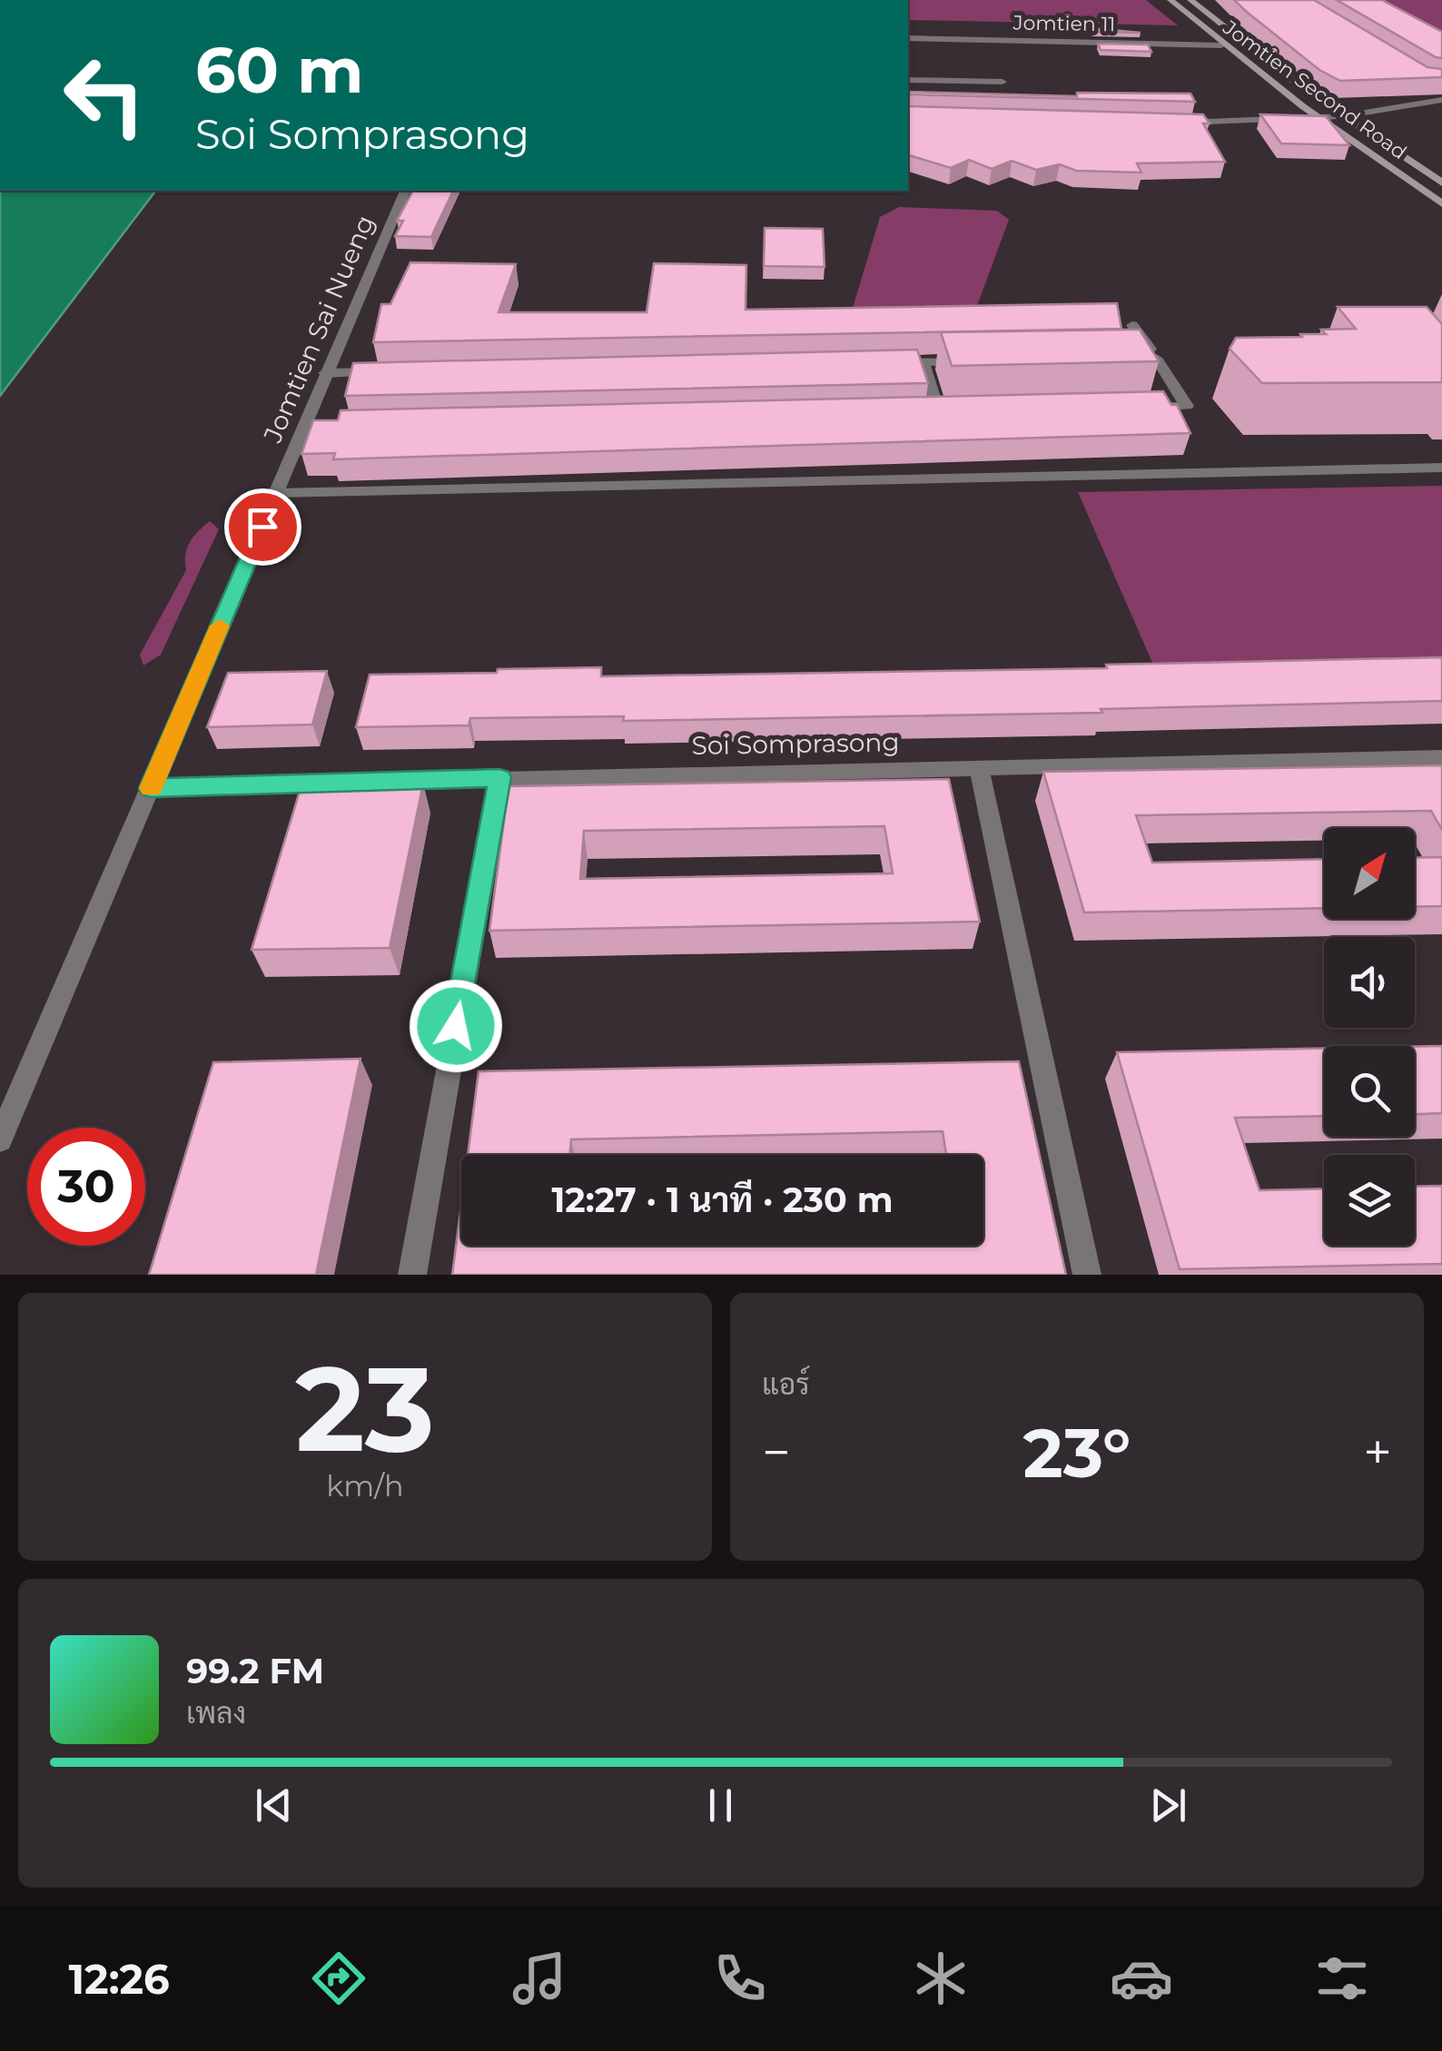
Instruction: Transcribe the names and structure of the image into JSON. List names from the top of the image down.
{
  "streets": {
    "main road": ["Jomtien Second Road"],
    "street": ["Jomtien 11", "Jomtien Sai Nueng", "Soi Somprasong"]
  },
  "crossings": [
    ["Jomtien 11", "Jomtien Second Road"],
    ["Jomtien Sai Nueng", "Soi Somprasong"]
  ],
  "north": "top right",
  "page": {
    "turn": ["60 m", "Soi Somprasong"],
    "limit": "30",
    "trip": "12:27 · 1 นาที · 230 m",
    "tile": [
      ["23", "km/h"],
      "แอร์"
    ],
    "heat": ["−", "23°", "+"],
    "song": ["99.2 FM", "เพลง"],
    "tabs": "12:26"
  }
}
